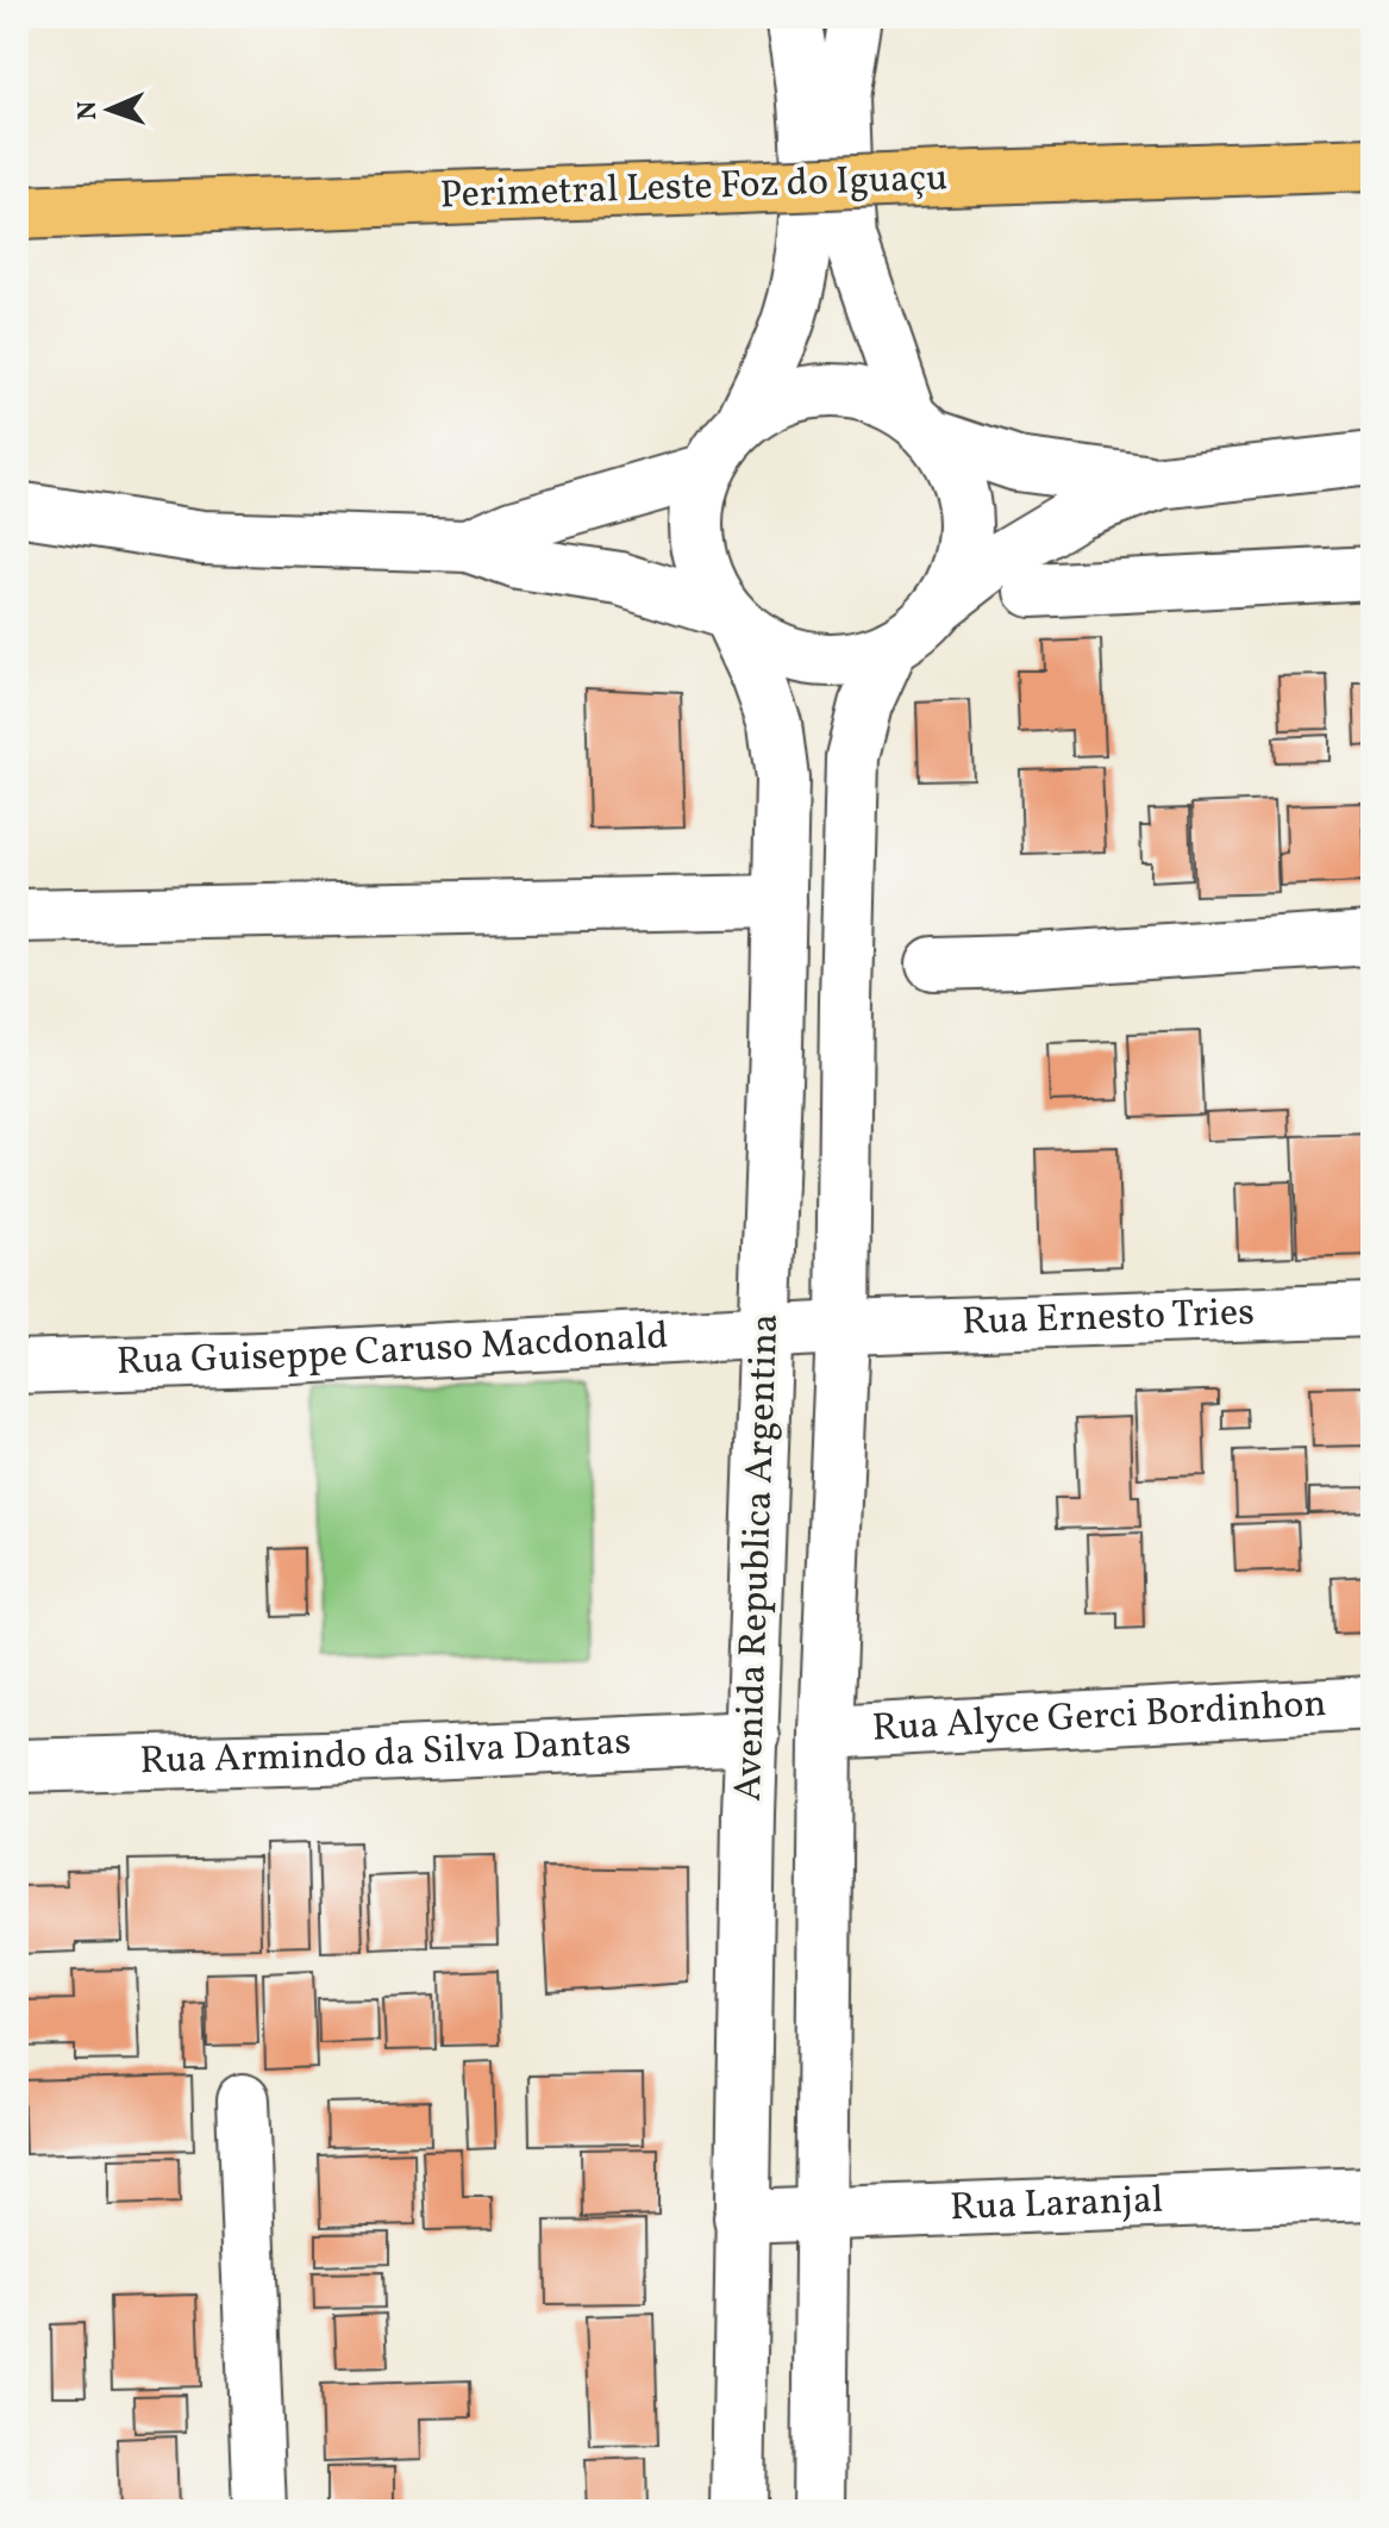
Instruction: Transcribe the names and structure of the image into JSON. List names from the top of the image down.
{
  "streets": {
    "highway": ["Perimetral Leste Foz do Iguaçu"],
    "street": [
      "Rua Ernesto Tries",
      "Rua Guiseppe Caruso Macdonald",
      "Avenida Republica Argentina",
      "Rua Alyce Gerci Bordinhon",
      "Rua Armindo da Silva Dantas",
      "Rua Laranjal"
    ]
  },
  "crossings": [
    ["Rua Ernesto Tries", "Rua Guiseppe Caruso Macdonald"],
    ["Rua Ernesto Tries", "Avenida Republica Argentina"],
    ["Rua Guiseppe Caruso Macdonald", "Avenida Republica Argentina"],
    ["Avenida Republica Argentina", "Rua Alyce Gerci Bordinhon"],
    ["Avenida Republica Argentina", "Rua Armindo da Silva Dantas"],
    ["Avenida Republica Argentina", "Rua Laranjal"]
  ],
  "north": "left"
}
